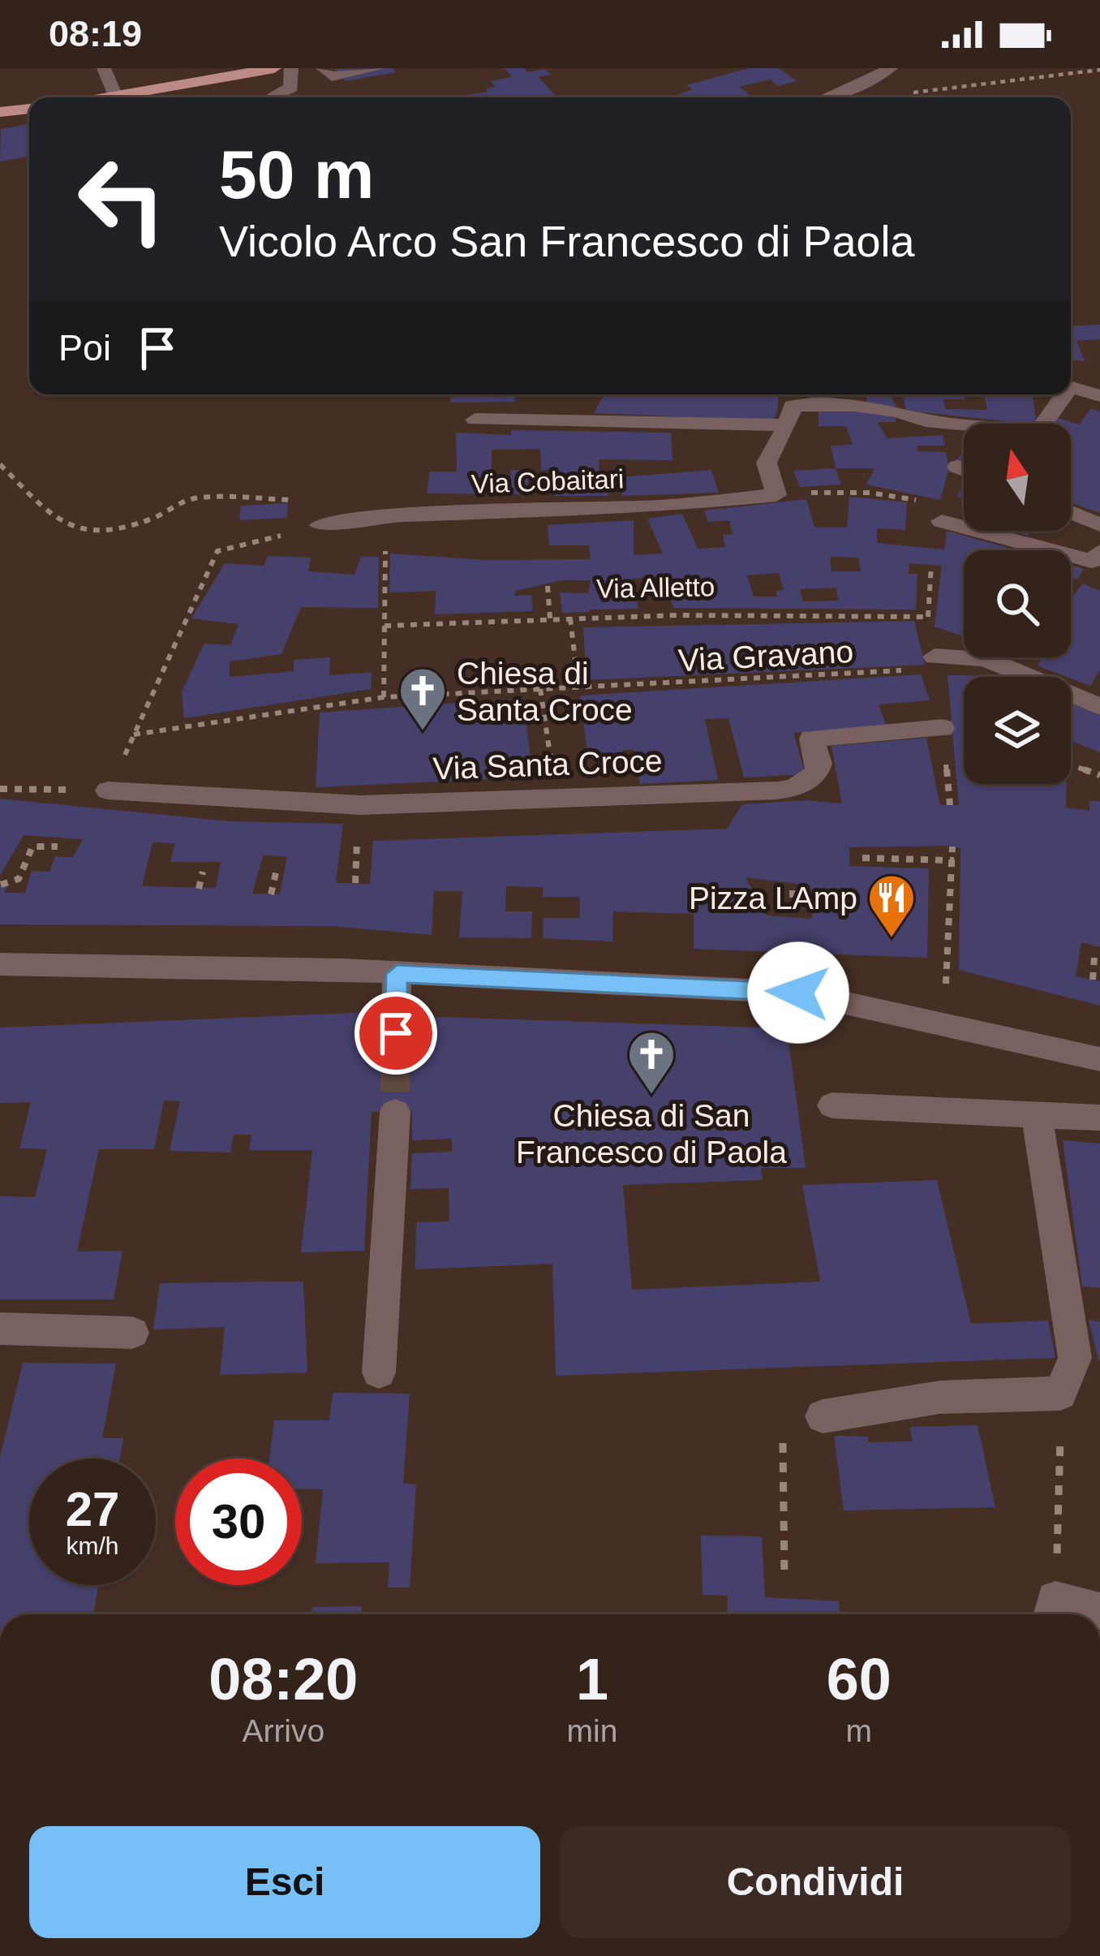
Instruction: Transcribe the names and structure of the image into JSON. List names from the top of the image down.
{
  "streets": {
    "street": ["Via Cobaitari", "Via Santa Croce"],
    "path": ["Via Alletto", "Via Gravano"]
  },
  "crossings": [
    ["Via Gravano", "Via Santa Croce"]
  ],
  "places": {
    "church": ["Chiesa di Santa Croce", "Chiesa di San Francesco di Paola"],
    "restaurant": ["Pizza LAmp"]
  },
  "north": "top",
  "page": {
    "status": "08:19",
    "turn": ["50 m", "Vicolo Arco San Francesco di Paola"],
    "then": "Poi",
    "speed": "27 km/h",
    "limit": "30",
    "eta": [
      "08:20",
      "Arrivo",
      "1",
      "min",
      "60",
      "m"
    ],
    "buttons": ["Esci", "Condividi"]
  }
}
